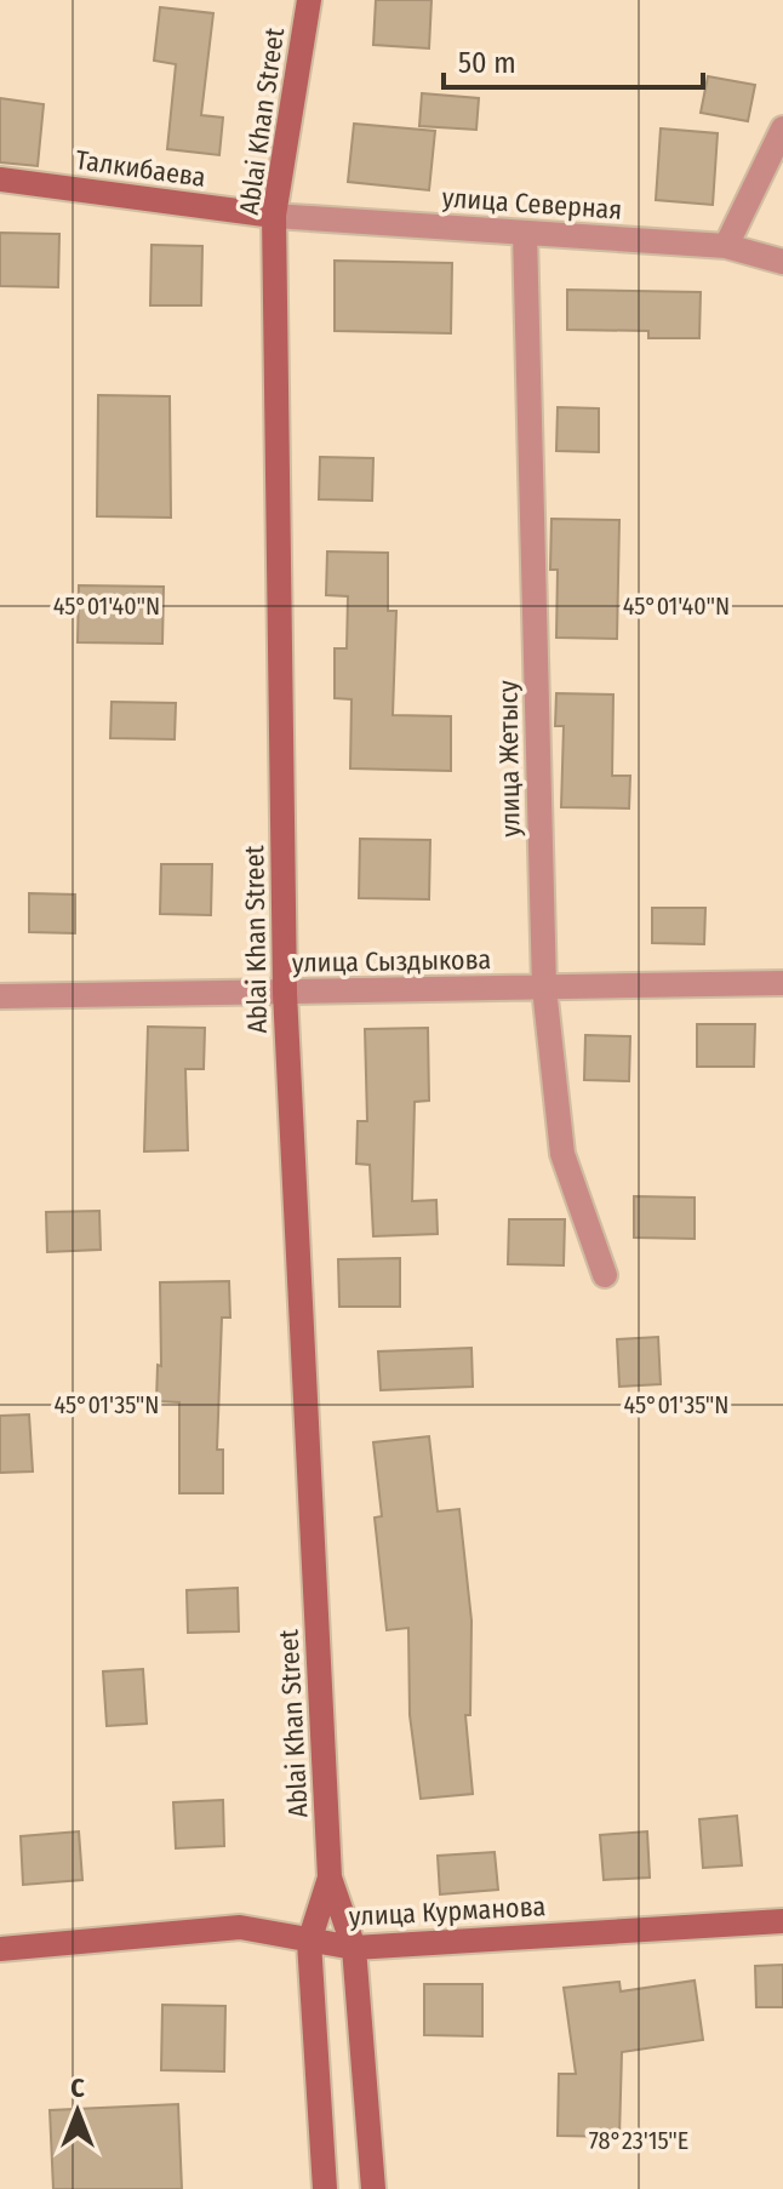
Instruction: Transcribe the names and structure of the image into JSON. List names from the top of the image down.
{
  "streets": {
    "street": [
      "Ablai Khan Street",
      "Талкибаева",
      "улица Северная",
      "улица Жетысу",
      "улица Сыздыкова",
      "улица Курманова"
    ]
  },
  "crossings": [
    ["Ablai Khan Street", "Талкибаева"],
    ["Ablai Khan Street", "улица Северная"],
    ["Ablai Khan Street", "улица Сыздыкова"],
    ["Ablai Khan Street", "улица Курманова"],
    ["Талкибаева", "улица Северная"],
    ["улица Северная", "улица Жетысу"],
    ["улица Жетысу", "улица Сыздыкова"]
  ],
  "scale_bar": "50 m",
  "north": "top",
  "coordinates": ["45°01'40\"N", "45°01'35\"N", "78°23'15\"E"]
}
